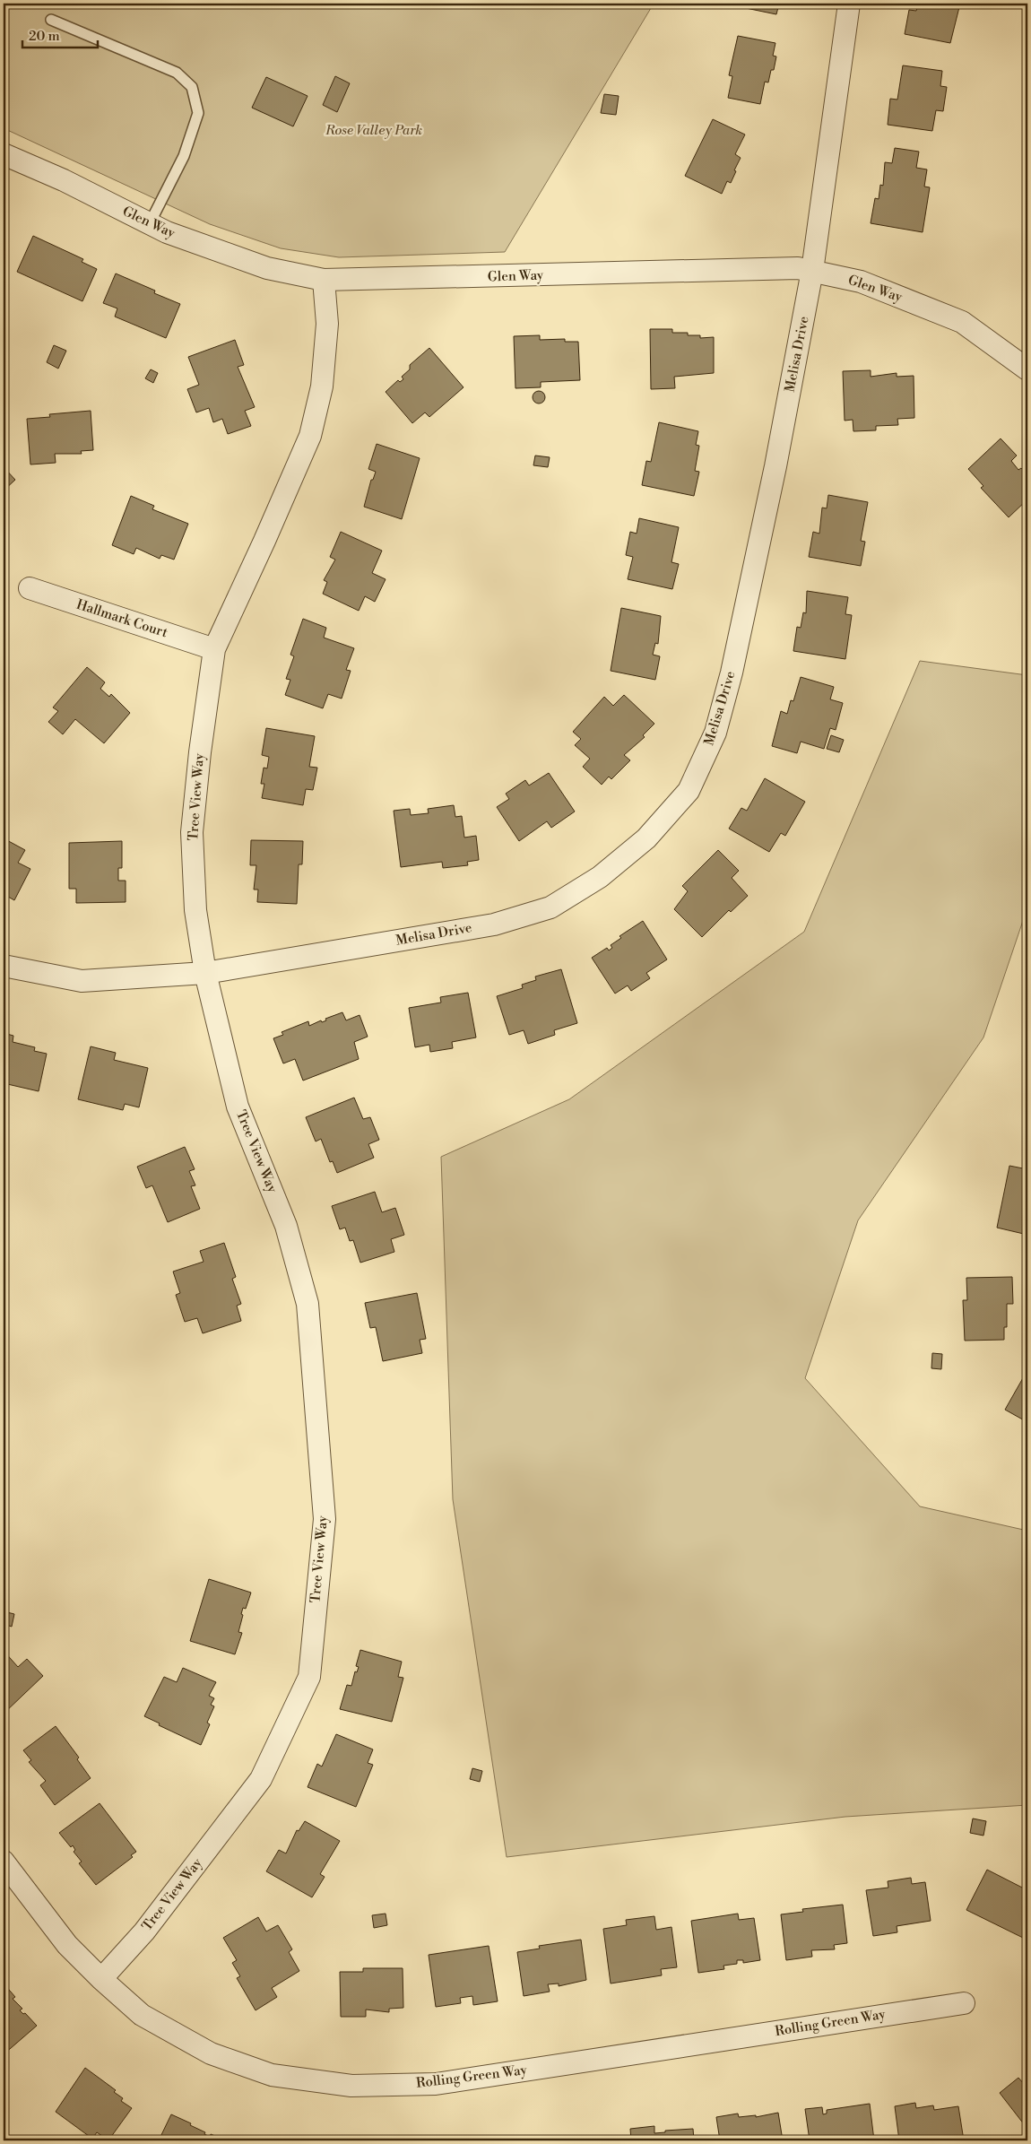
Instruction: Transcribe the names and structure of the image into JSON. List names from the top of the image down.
{
  "streets": {
    "street": [
      "Glen Way",
      "Melisa Drive",
      "Hallmark Court",
      "Tree View Way",
      "Rolling Green Way"
    ]
  },
  "crossings": [
    ["Glen Way", "Melisa Drive"],
    ["Glen Way", "Tree View Way"],
    ["Melisa Drive", "Tree View Way"],
    ["Hallmark Court", "Tree View Way"],
    ["Tree View Way", "Rolling Green Way"]
  ],
  "parks": ["Rose Valley Park"],
  "scale_bar": "20 m"
}
